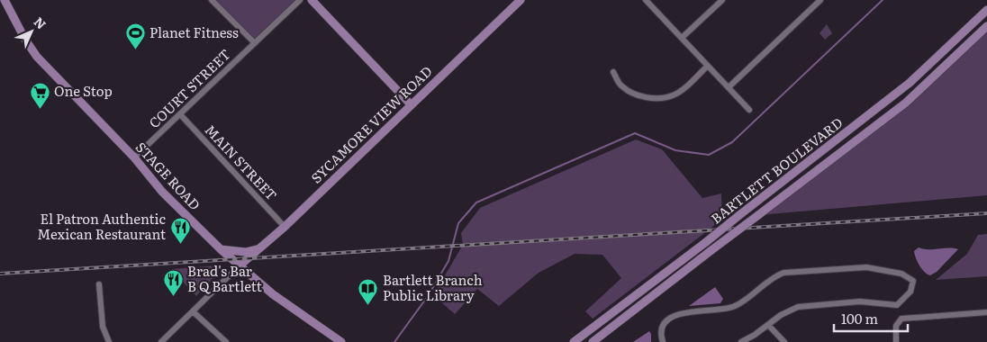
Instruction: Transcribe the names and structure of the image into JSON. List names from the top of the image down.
{
  "streets": {
    "main road": ["SYCAMORE VIEW ROAD", "BARTLETT BOULEVARD", "STAGE ROAD"],
    "street": ["COURT STREET", "MAIN STREET"]
  },
  "crossings": [
    ["COURT STREET", "MAIN STREET"],
    ["COURT STREET", "STAGE ROAD"],
    ["SYCAMORE VIEW ROAD", "MAIN STREET"],
    ["SYCAMORE VIEW ROAD", "STAGE ROAD"]
  ],
  "places": {
    "sports": ["Planet Fitness"],
    "supermarket": ["One Stop"],
    "restaurant": ["El Patron Authentic Mexican Restaurant", "Brad's Bar B Q Bartlett"],
    "library": ["Bartlett Branch Public Library"]
  },
  "scale_bar": "100 m",
  "north": "top right"
}
